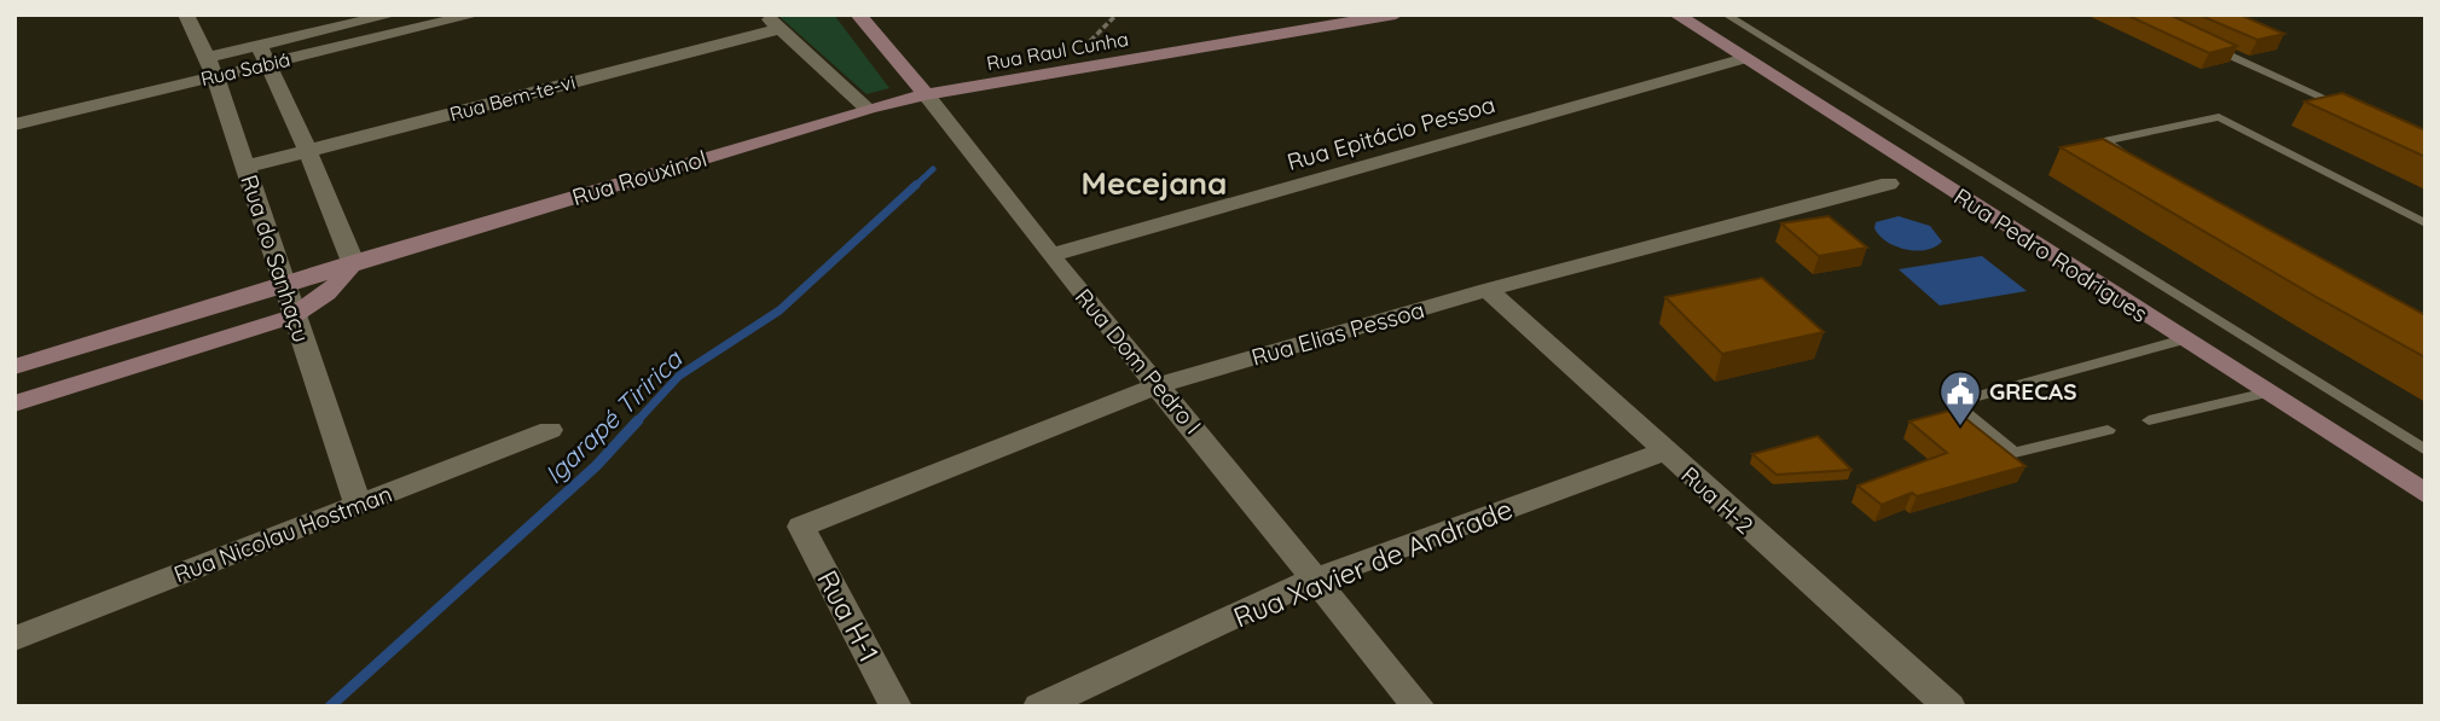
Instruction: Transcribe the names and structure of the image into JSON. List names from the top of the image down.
{
  "streets": {
    "street": [
      "Rua Raul Cunha",
      "Rua Sabiá",
      "Rua Bem-te-vi",
      "Rua Epitácio Pessoa",
      "Rua Rouxinol",
      "Rua Pedro Rodrigues",
      "Rua do Sanhaçu",
      "Rua Elias Pessoa",
      "Rua Dom Pedro I",
      "Rua H-2",
      "Rua Nicolau Hostman",
      "Rua Xavier de Andrade",
      "Rua H-1"
    ]
  },
  "crossings": [
    ["Rua Raul Cunha", "Rua Rouxinol"],
    ["Rua Raul Cunha", "Rua Dom Pedro I"],
    ["Rua Sabiá", "Rua do Sanhaçu"],
    ["Rua Bem-te-vi", "Rua do Sanhaçu"],
    ["Rua Epitácio Pessoa", "Rua Pedro Rodrigues"],
    ["Rua Epitácio Pessoa", "Rua Dom Pedro I"],
    ["Rua Rouxinol", "Rua do Sanhaçu"],
    ["Rua Rouxinol", "Rua Dom Pedro I"],
    ["Rua do Sanhaçu", "Rua Nicolau Hostman"],
    ["Rua Elias Pessoa", "Rua Dom Pedro I"],
    ["Rua Elias Pessoa", "Rua H-2"],
    ["Rua Elias Pessoa", "Rua H-1"],
    ["Rua Dom Pedro I", "Rua Xavier de Andrade"],
    ["Rua H-2", "Rua Xavier de Andrade"]
  ],
  "districts": ["Mecejana"],
  "water": ["Igarapé Tiririca"],
  "places": {
    "public building": ["GRECAS"]
  }
}
